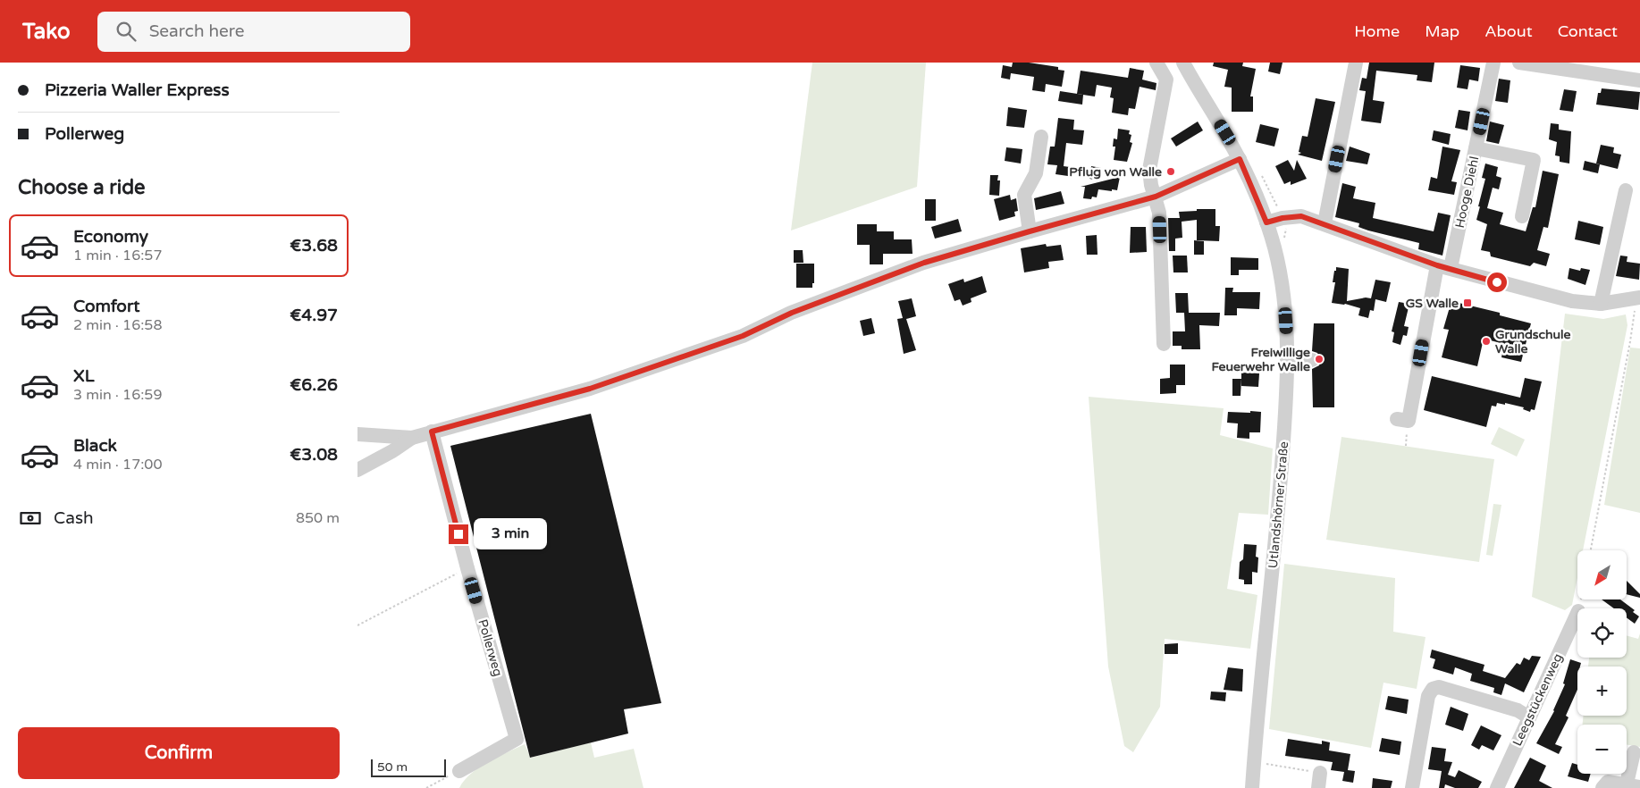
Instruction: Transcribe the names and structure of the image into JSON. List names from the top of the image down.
{
  "streets": {
    "street": [
      "Hooge Diehl",
      "Utlandshörner Straße",
      "Pollerweg",
      "Leegstückenweg"
    ]
  },
  "places": {
    "other": ["Pflug von Walle", "Grundschule Walle", "Freiwillige Feuerwehr Walle"],
    "transit": ["GS Walle"]
  },
  "scale_bar": "50 m",
  "north": "bottom left",
  "page": {
    "header": "Tako",
    "search": "Search here",
    "nav": [
      "Home",
      "Map",
      "About",
      "Contact"
    ],
    "banner": ["Pizzeria Waller Express", "Pollerweg"],
    "heading": "Choose a ride",
    "list": [
      {
        "name": "Economy",
        "note": "1 min · 16:57",
        "value": "€3.68"
      },
      {
        "name": "Comfort",
        "note": "2 min · 16:58",
        "value": "€4.97"
      },
      {
        "name": "XL",
        "note": "3 min · 16:59",
        "value": "€6.26"
      },
      {
        "name": "Black",
        "note": "4 min · 17:00",
        "value": "€3.08"
      }
    ],
    "pay": ["Cash", "850 m"],
    "bubble": "3 min",
    "map_buttons": ["+", "−"],
    "buttons": "Confirm",
    "scale": "50 m"
  }
}
